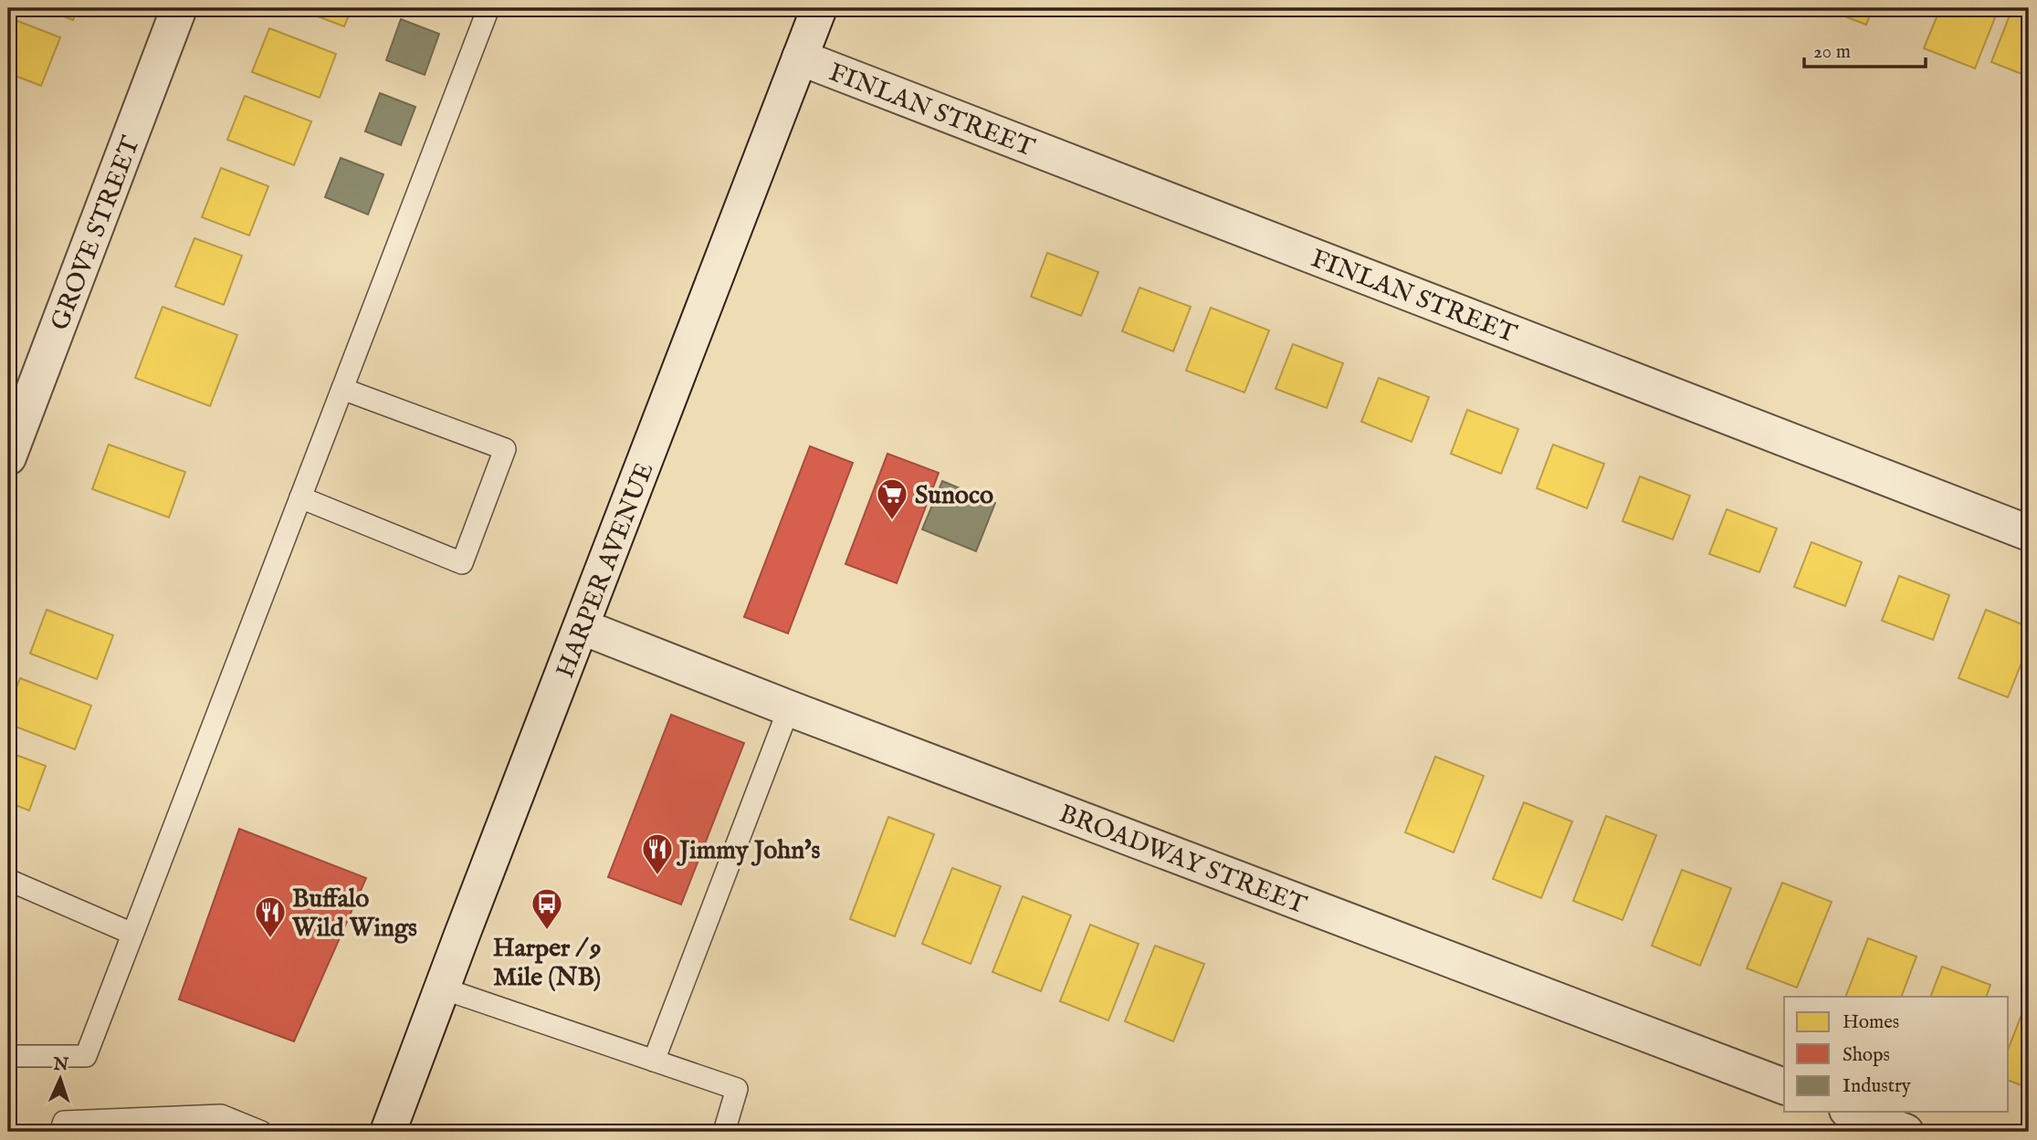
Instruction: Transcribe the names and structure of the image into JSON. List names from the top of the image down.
{
  "streets": {
    "street": [
      "FINLAN STREET",
      "GROVE STREET",
      "HARPER AVENUE",
      "BROADWAY STREET"
    ]
  },
  "crossings": [
    ["FINLAN STREET", "HARPER AVENUE"],
    ["HARPER AVENUE", "BROADWAY STREET"]
  ],
  "places": {
    "supermarket": ["Sunoco"],
    "restaurant": ["Jimmy John's", "Buffalo Wild Wings"],
    "bus stop": ["Harper / 9 Mile (NB)"]
  },
  "legend": ["Homes", "Shops", "Industry"],
  "scale_bar": "20 m",
  "north": "top"
}
